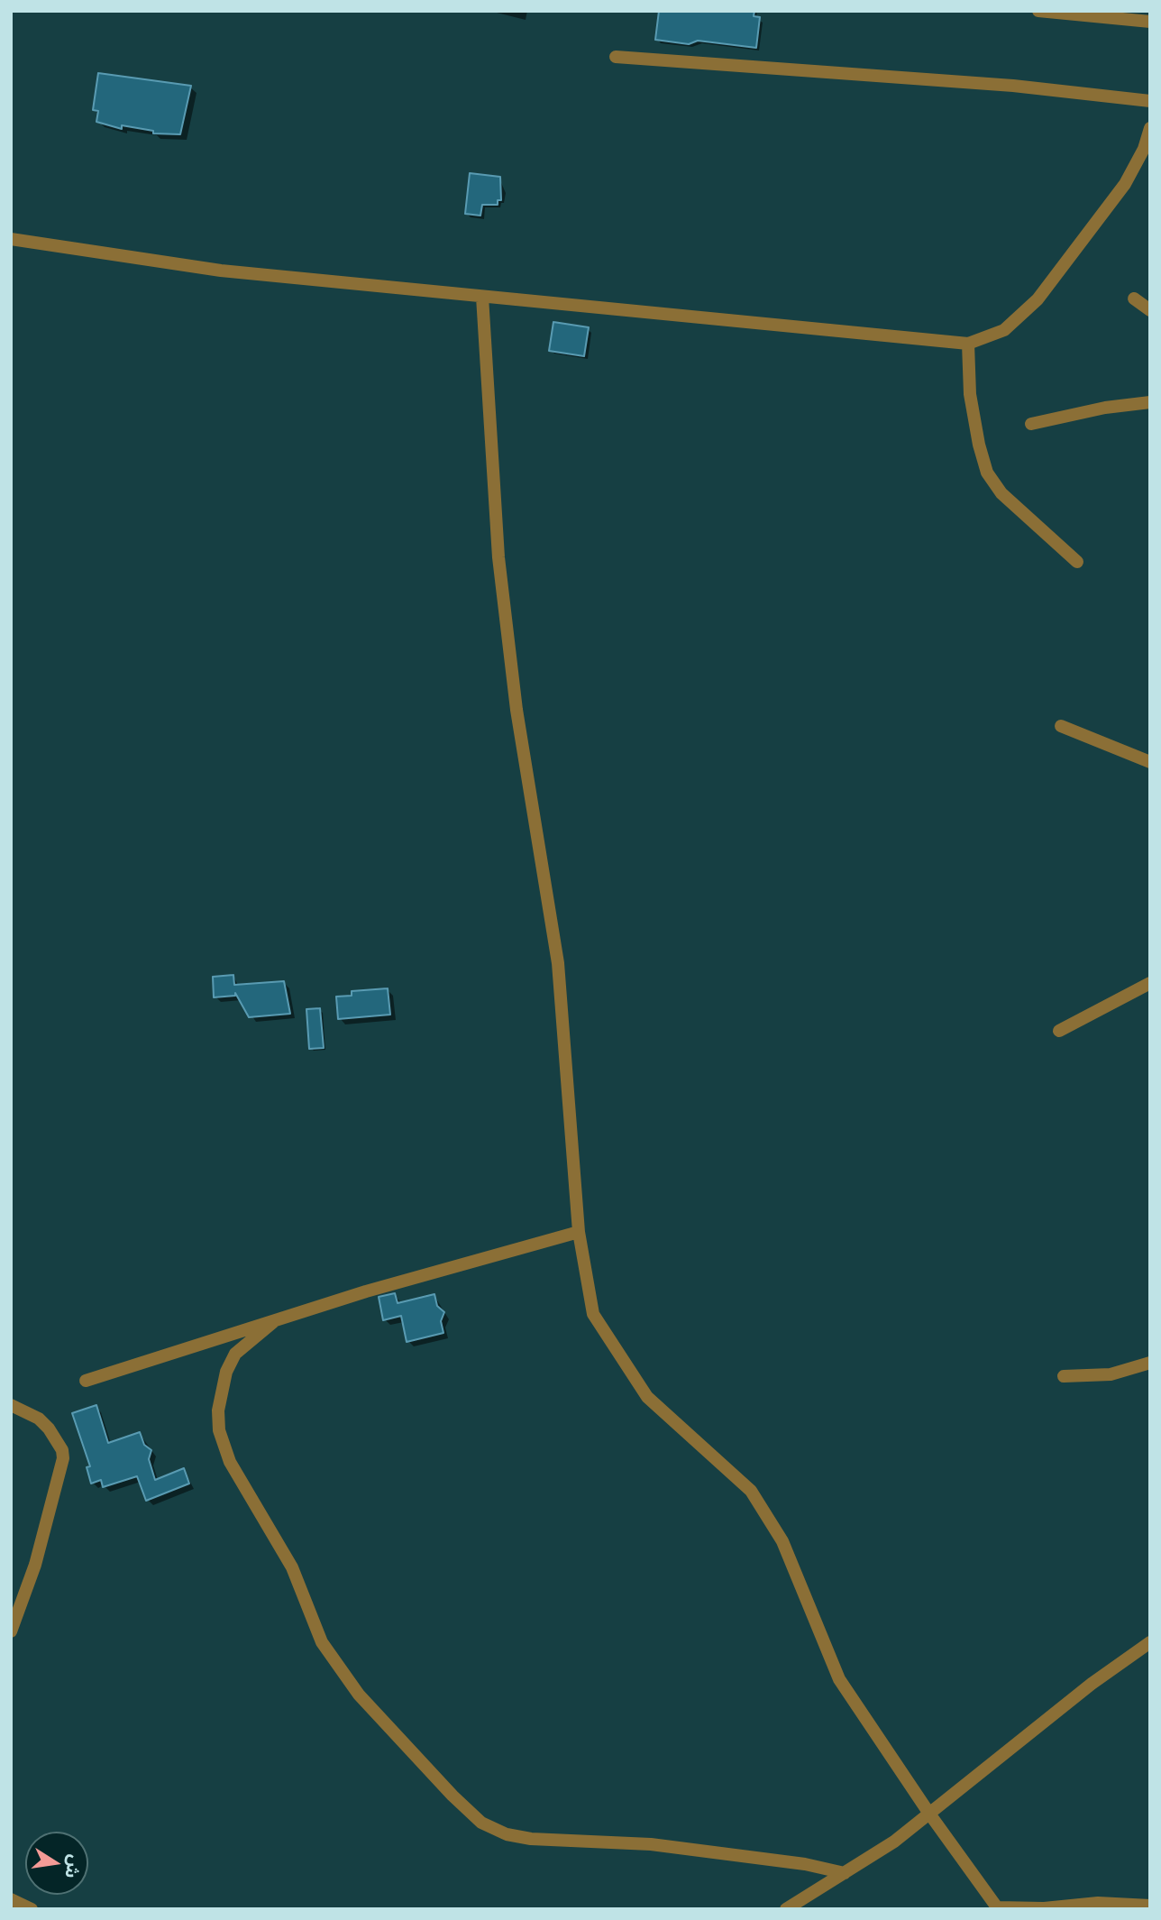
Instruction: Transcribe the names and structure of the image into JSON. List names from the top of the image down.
{
  "north": "right"
}
